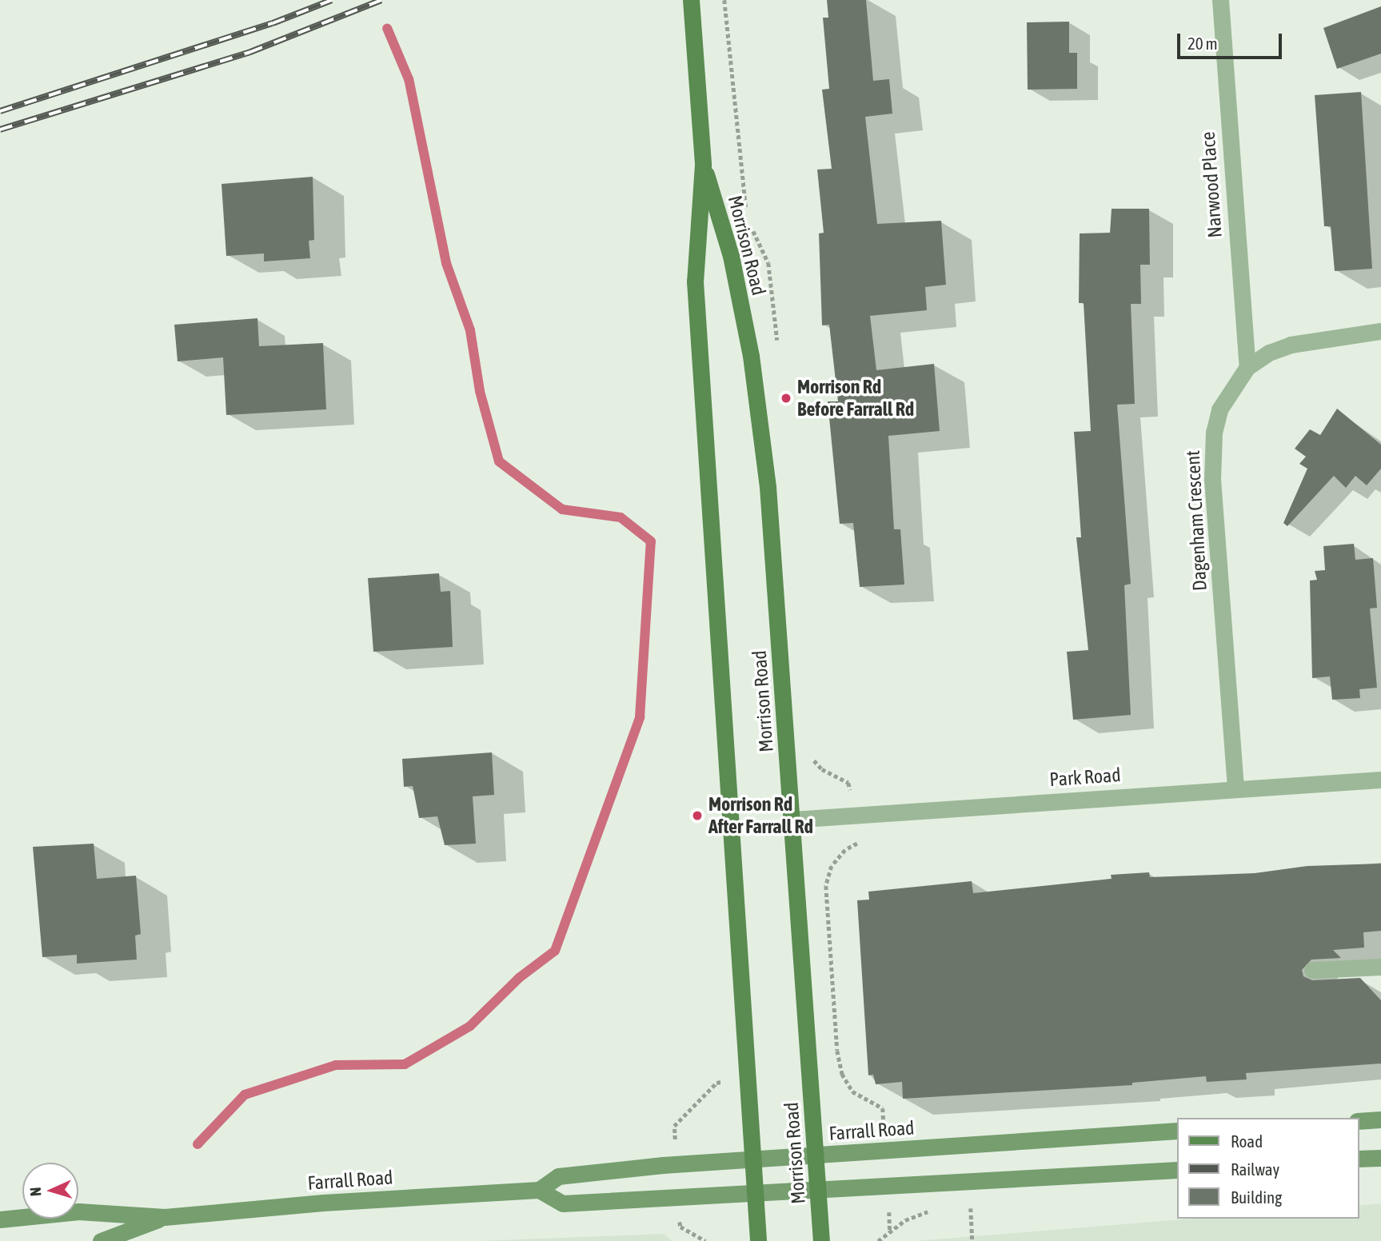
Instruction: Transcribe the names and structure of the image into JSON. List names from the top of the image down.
{
  "streets": {
    "main road": ["Morrison Road", "Farrall Road"],
    "street": ["Narwood Place", "Dagenham Crescent", "Park Road"]
  },
  "crossings": [
    ["Narwood Place", "Dagenham Crescent"],
    ["Morrison Road", "Park Road"],
    ["Morrison Road", "Farrall Road"],
    ["Dagenham Crescent", "Park Road"]
  ],
  "places": ["Morrison Rd Before Farrall Rd", "Morrison Rd After Farrall Rd"],
  "legend": ["Road", "Railway", "Building"],
  "scale_bar": "20 m",
  "north": "left"
}
